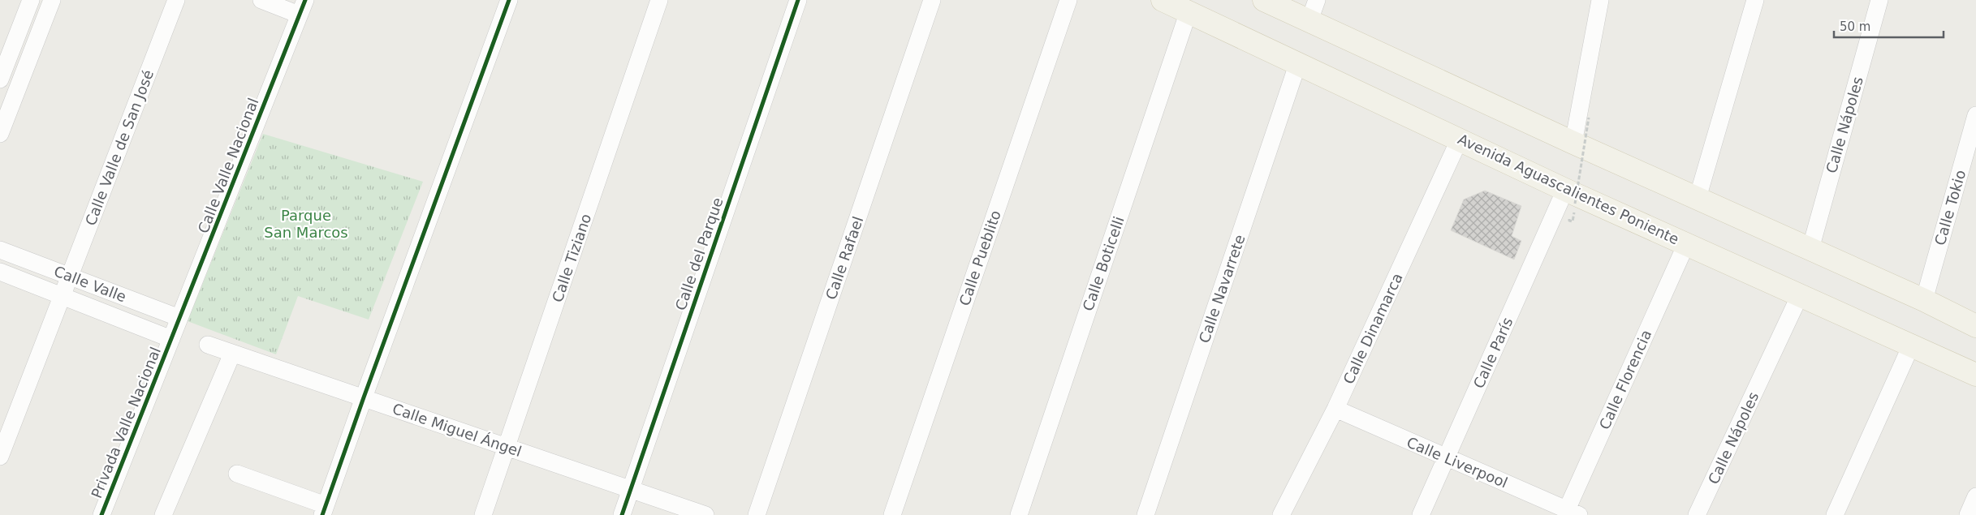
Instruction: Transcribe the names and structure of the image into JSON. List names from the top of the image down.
{
  "streets": {
    "main road": ["Avenida Aguascalientes Poniente"],
    "street": [
      "Calle Nápoles",
      "Calle Valle de San José",
      "Calle Valle Nacional",
      "Calle Tokio",
      "Calle del Parque",
      "Calle Tiziano",
      "Calle Rafael",
      "Calle Pueblito",
      "Calle Boticelli",
      "Calle Valle",
      "Calle Navarrete",
      "Calle Dinamarca",
      "Calle París",
      "Calle Florencia",
      "Privada Valle Nacional",
      "Calle Miguel Ángel",
      "Calle Liverpool"
    ]
  },
  "crossings": [
    ["Calle Nápoles", "Avenida Aguascalientes Poniente"],
    ["Calle Valle de San José", "Calle Valle"],
    ["Calle Valle Nacional", "Calle Valle"],
    ["Calle Valle Nacional", "Privada Valle Nacional"],
    ["Avenida Aguascalientes Poniente", "Calle Boticelli"],
    ["Avenida Aguascalientes Poniente", "Calle Navarrete"],
    ["Avenida Aguascalientes Poniente", "Calle Dinamarca"],
    ["Avenida Aguascalientes Poniente", "Calle París"],
    ["Avenida Aguascalientes Poniente", "Calle Florencia"],
    ["Calle del Parque", "Calle Miguel Ángel"],
    ["Calle Tiziano", "Calle Miguel Ángel"],
    ["Calle Valle", "Privada Valle Nacional"],
    ["Calle Dinamarca", "Calle Liverpool"],
    ["Calle París", "Calle Liverpool"],
    ["Calle Florencia", "Calle Liverpool"]
  ],
  "parks": ["Parque San Marcos"],
  "scale_bar": "50 m"
}
